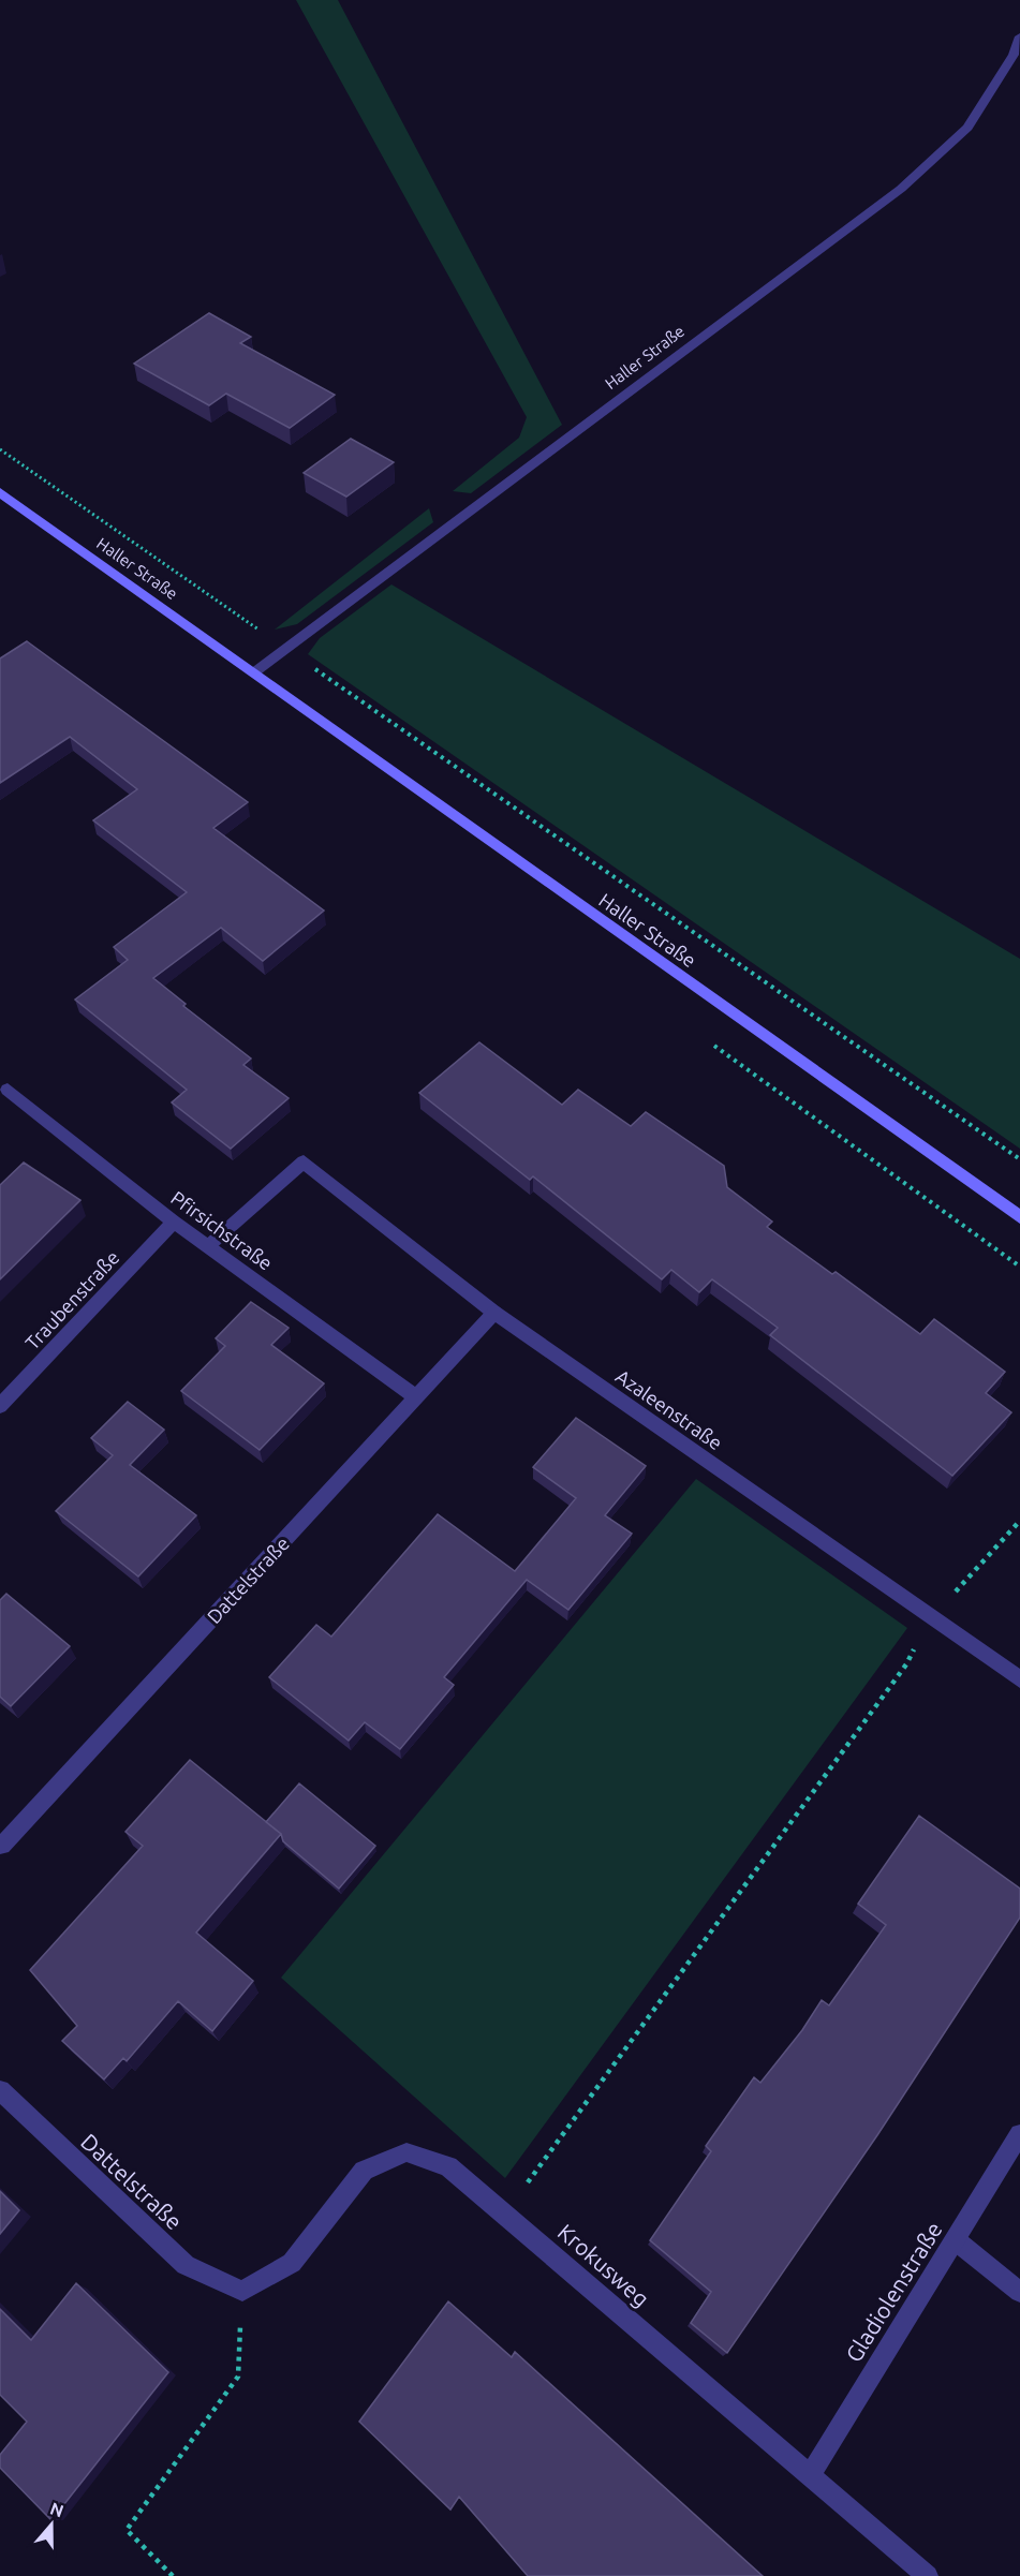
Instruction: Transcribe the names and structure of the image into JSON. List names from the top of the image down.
{
  "streets": {
    "main road": ["Haller Straße"],
    "street": [
      "Pfirsichstraße",
      "Traubenstraße",
      "Azaleenstraße",
      "Dattelstraße",
      "Krokusweg",
      "Gladiolenstraße"
    ]
  },
  "crossings": [
    ["Pfirsichstraße", "Traubenstraße"],
    ["Pfirsichstraße", "Azaleenstraße"],
    ["Pfirsichstraße", "Dattelstraße"],
    ["Azaleenstraße", "Dattelstraße"],
    ["Dattelstraße", "Krokusweg"],
    ["Krokusweg", "Gladiolenstraße"]
  ],
  "north": "top"
}
